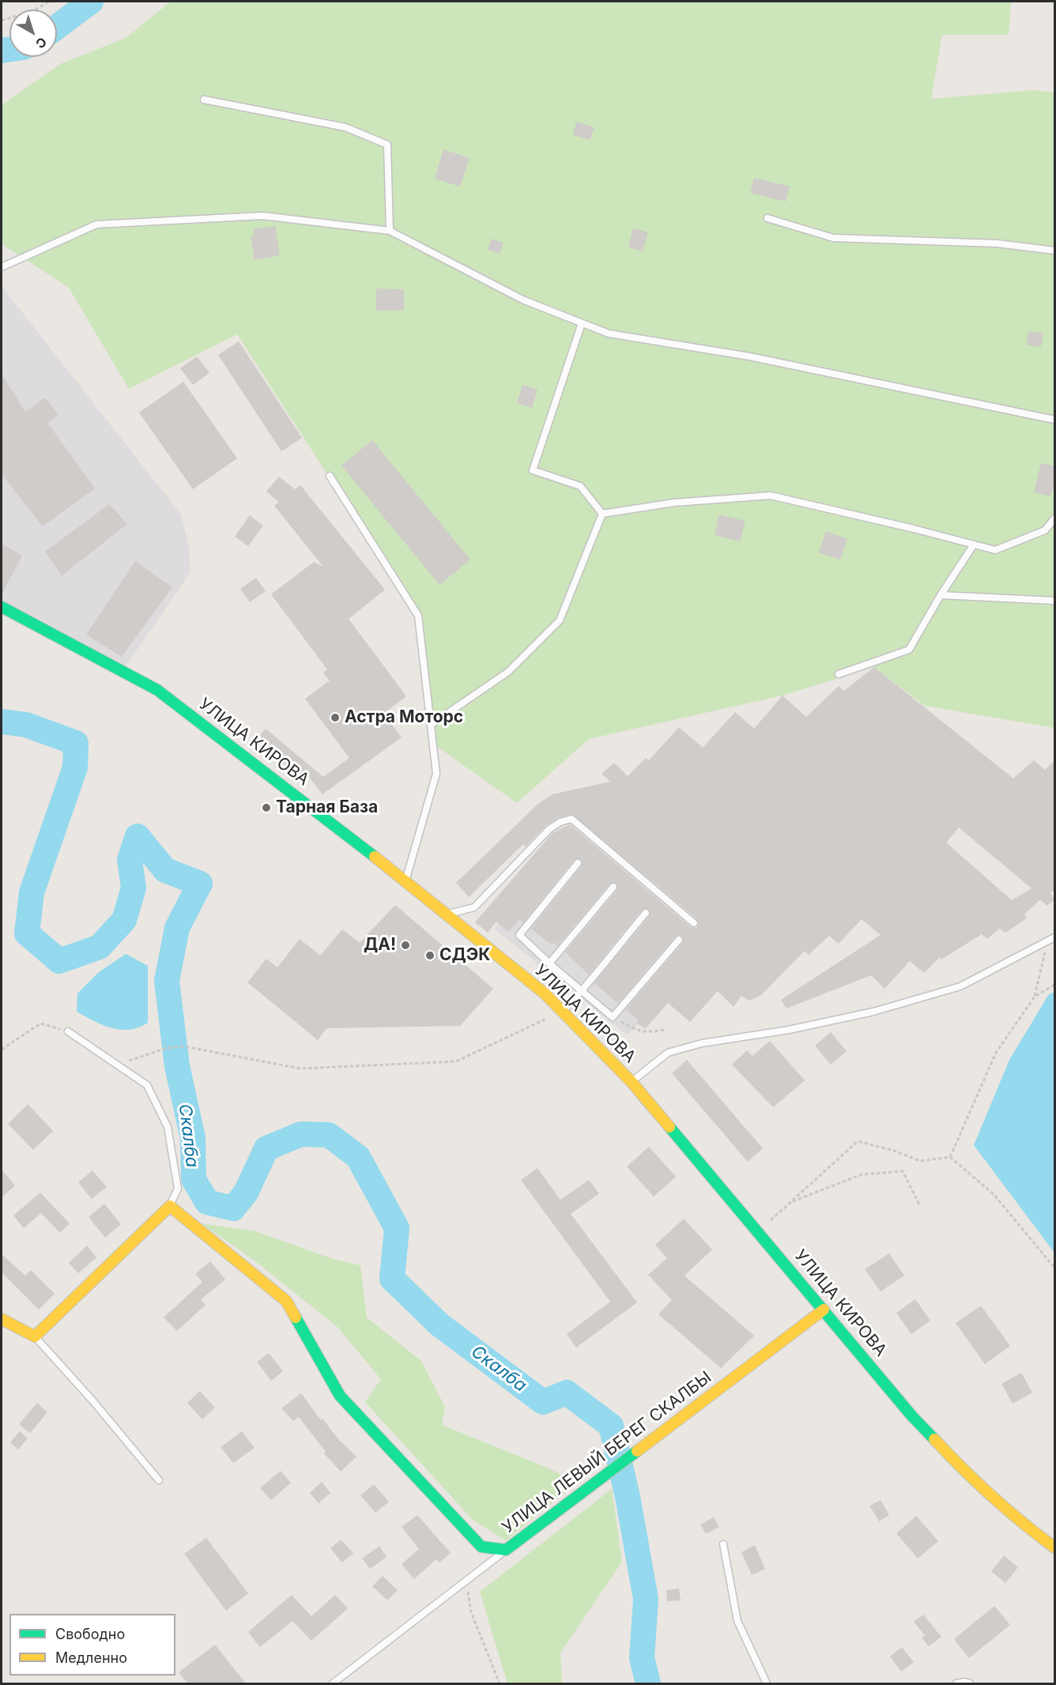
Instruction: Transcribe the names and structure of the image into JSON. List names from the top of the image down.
{
  "streets": {
    "street": ["УЛИЦА КИРОВА", "УЛИЦА ЛЕВЫЙ БЕРЕГ СКАЛБЫ"]
  },
  "crossings": [
    ["УЛИЦА КИРОВА", "УЛИЦА ЛЕВЫЙ БЕРЕГ СКАЛБЫ"]
  ],
  "water": ["Скалба"],
  "places": [
    "Астра Моторс",
    "Тарная База",
    "ДА!",
    "СДЭК"
  ],
  "legend": ["Свободно", "Медленно"],
  "north": "bottom right"
}
